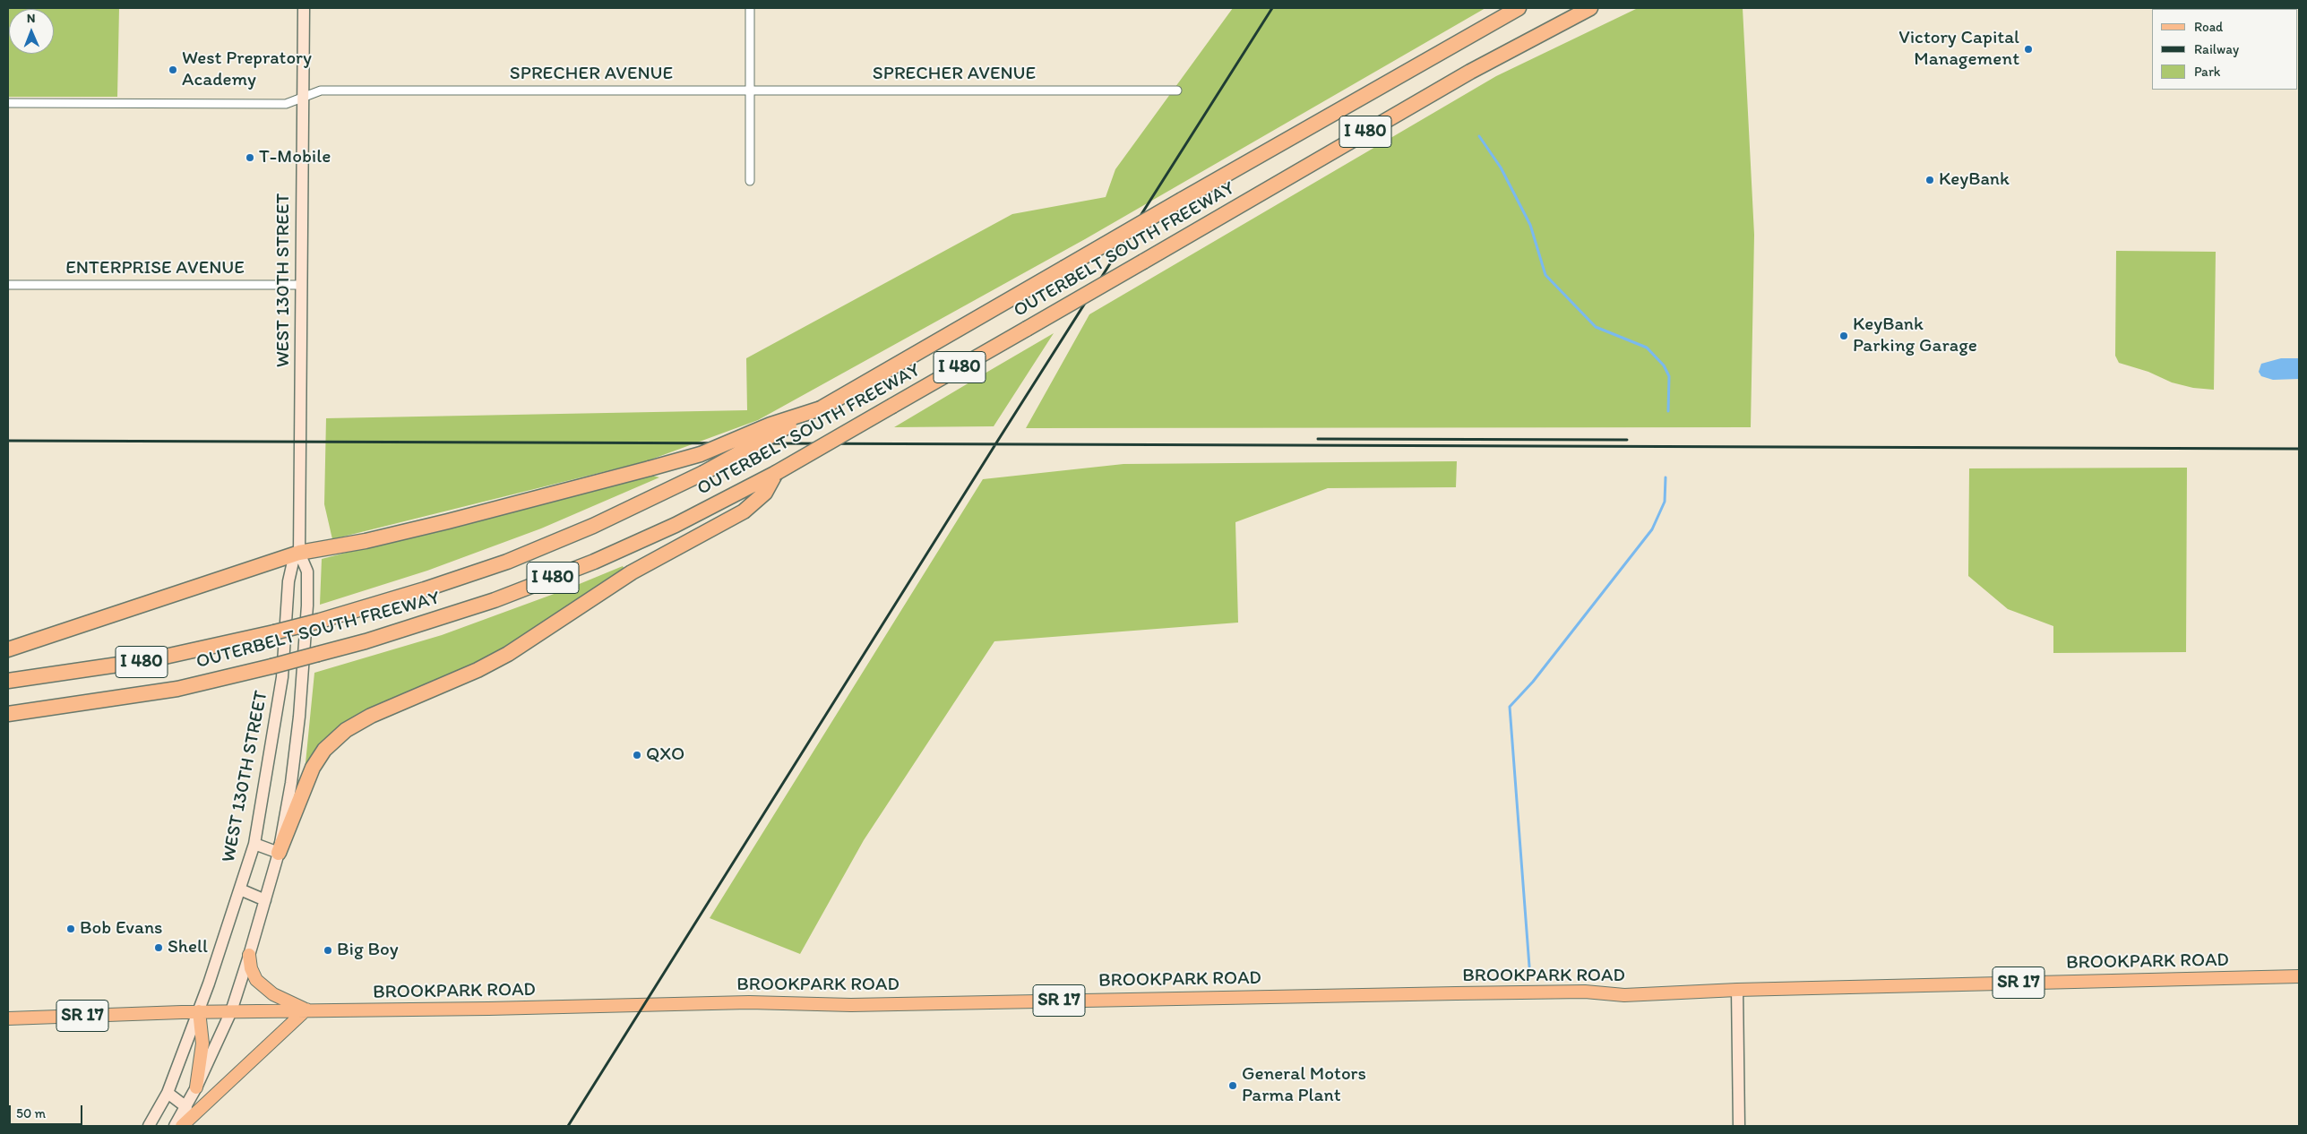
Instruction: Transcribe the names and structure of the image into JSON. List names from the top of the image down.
{
  "streets": {
    "highway": ["I 480", "OUTERBELT SOUTH FREEWAY"],
    "main road": ["WEST 130TH STREET", "BROOKPARK ROAD", "SR 17"],
    "street": ["SPRECHER AVENUE", "ENTERPRISE AVENUE"]
  },
  "crossings": [
    ["SPRECHER AVENUE", "WEST 130TH STREET"],
    ["ENTERPRISE AVENUE", "WEST 130TH STREET"],
    ["WEST 130TH STREET", "BROOKPARK ROAD"]
  ],
  "places": [
    "Victory Capital Management",
    "West Prepratory Academy",
    "T-Mobile",
    "KeyBank",
    "KeyBank Parking Garage",
    "QXO",
    "Bob Evans",
    "Shell",
    "Big Boy",
    "General Motors Parma Plant"
  ],
  "legend": ["Road", "Railway", "Park"],
  "scale_bar": "50 m",
  "north": "top"
}
